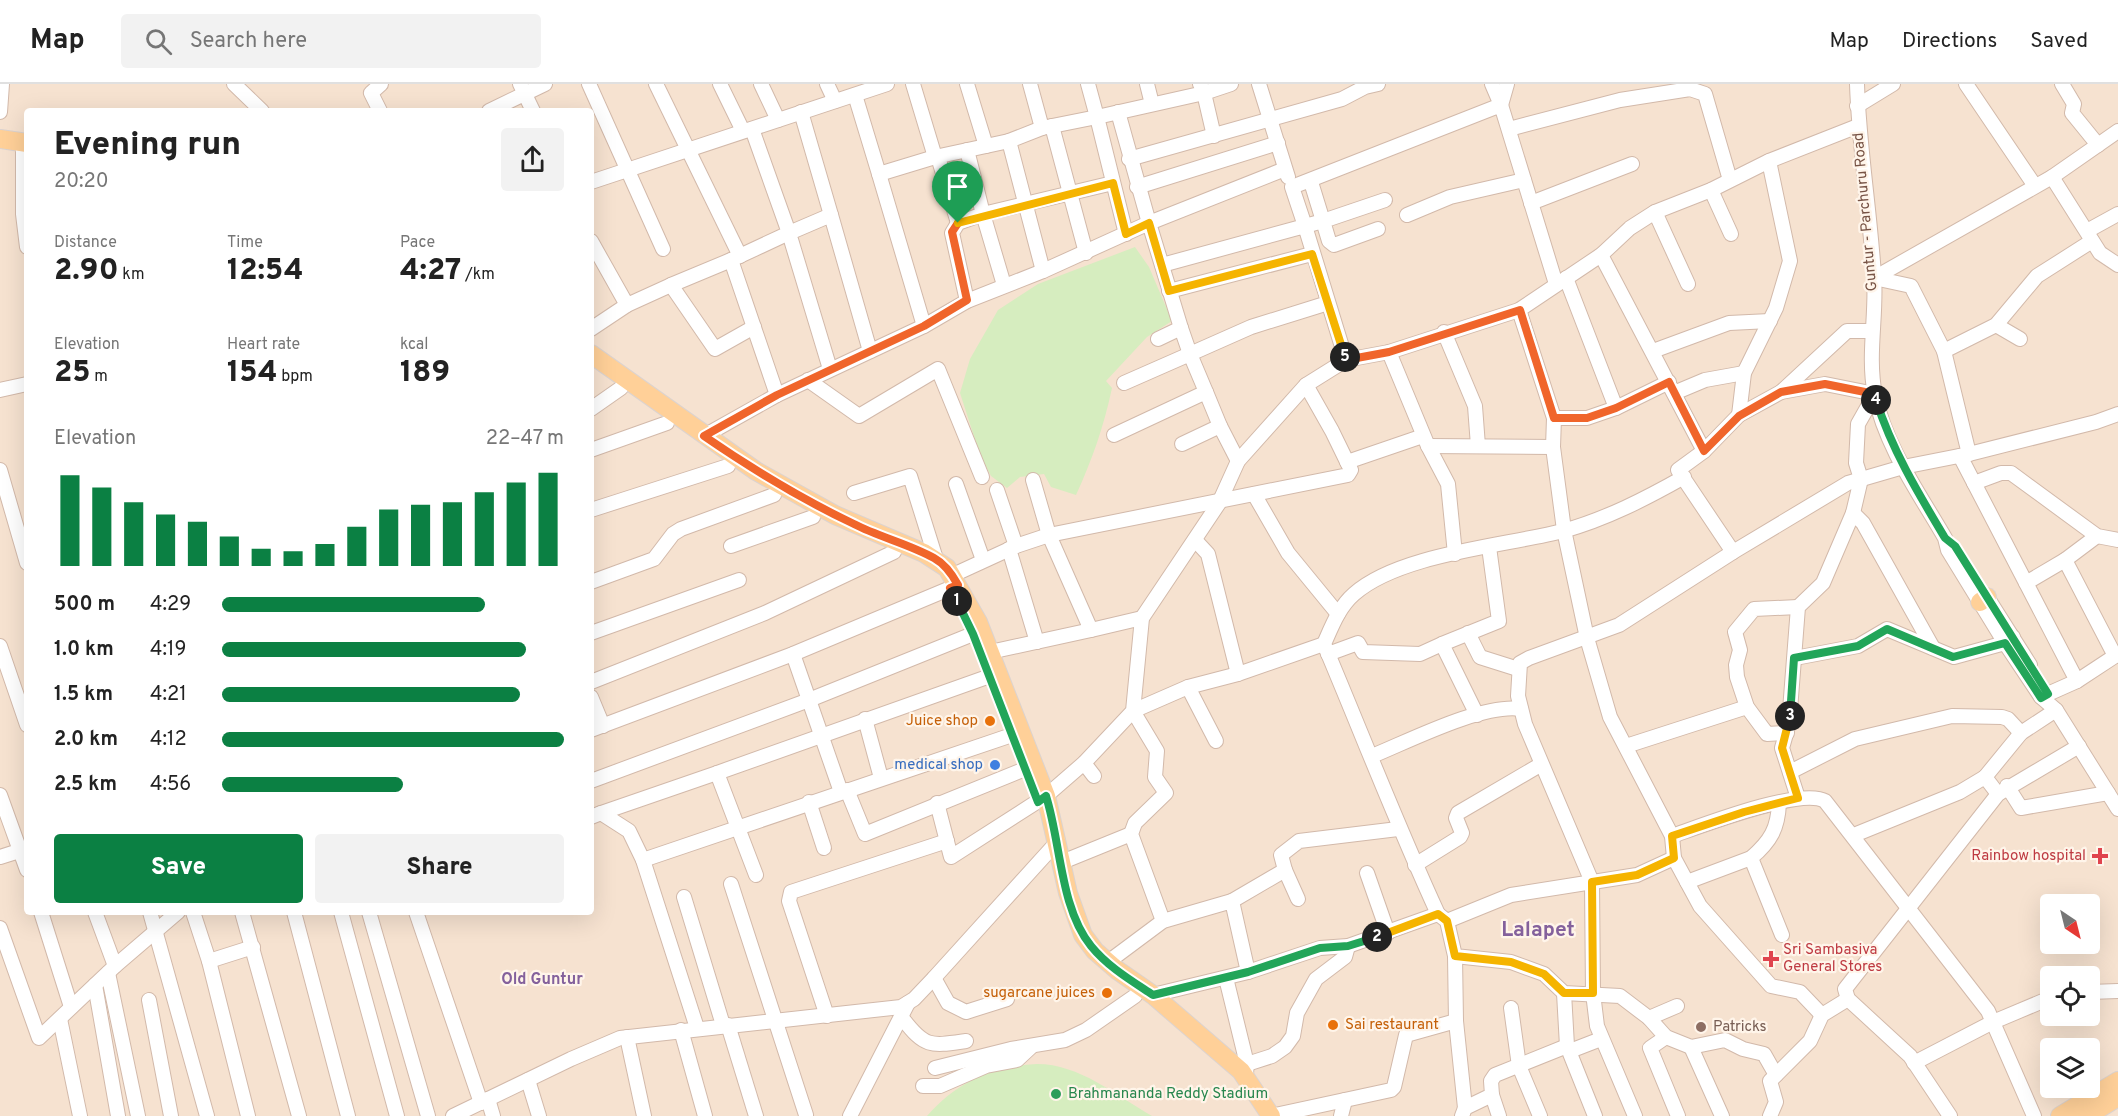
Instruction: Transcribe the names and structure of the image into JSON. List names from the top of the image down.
{
  "streets": {
    "street": ["Guntur - Parchuru Road"]
  },
  "districts": ["Lalapet", "Old Guntur"],
  "places": {
    "other": [
      "Juice shop",
      "medical shop",
      "sugarcane juices",
      "Sai restaurant",
      "Patricks",
      "Brahmananda Reddy Stadium"
    ],
    "health": ["Rainbow hospital", "Sri Sambasiva General Stores"]
  },
  "north": "bottom right",
  "page": {
    "header": "Map",
    "search": "Search here",
    "nav": ["Map", "Directions", "Saved"],
    "heading": ["Evening run", "20:20"],
    "stats": [
      ["Distance", "2.90 km"],
      ["Time", "12:54"],
      ["Pace", "4:27 /km"],
      ["Elevation", "25 m"],
      ["Heart rate", "154 bpm"],
      ["kcal", "189"]
    ],
    "pins": [
      "5",
      "4",
      "1",
      "3",
      "2"
    ],
    "chart": ["Elevation", "22–47 m"],
    "list": [
      {
        "name": "500 m",
        "note": "4:29"
      },
      {
        "name": "1.0 km",
        "note": "4:19"
      },
      {
        "name": "1.5 km",
        "note": "4:21"
      },
      {
        "name": "2.0 km",
        "note": "4:12"
      },
      {
        "name": "2.5 km",
        "note": "4:56"
      }
    ],
    "buttons": ["Save", "Share"]
  }
}
